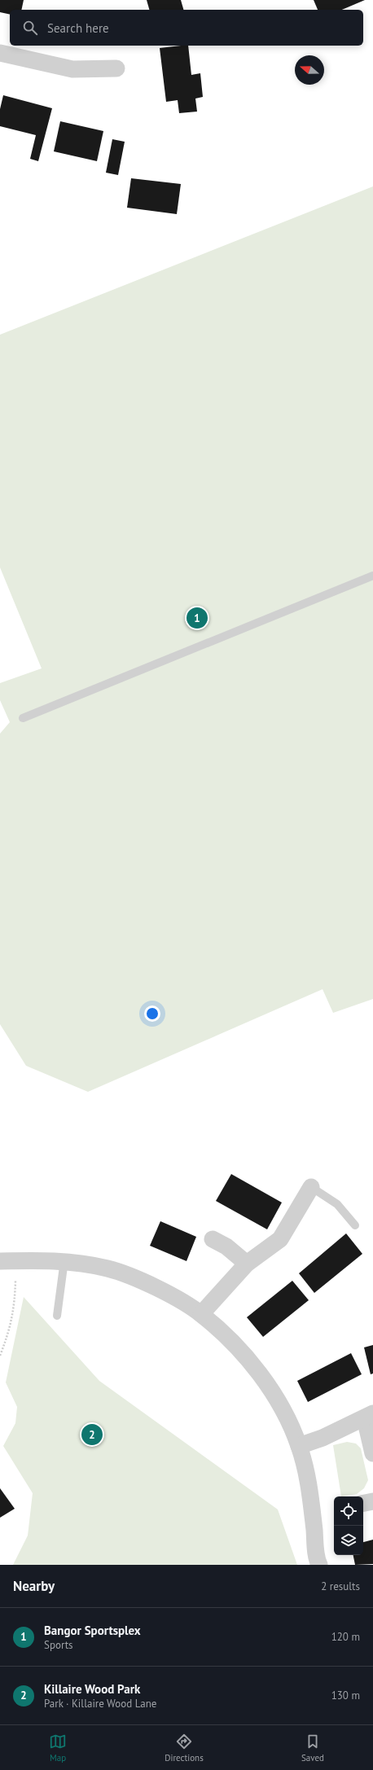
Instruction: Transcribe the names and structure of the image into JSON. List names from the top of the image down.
{
  "north": "left",
  "page": {
    "search": "Search here",
    "pins": ["1", "2"],
    "heading": ["Nearby", "2 results"],
    "list": [
      {
        "mark": "1",
        "name": "Bangor Sportsplex",
        "note": "Sports",
        "value": "120 m"
      },
      {
        "mark": "2",
        "name": "Killaire Wood Park",
        "note": "Park · Killaire Wood Lane",
        "value": "130 m"
      }
    ],
    "nav": ["Map", "Directions", "Saved"]
  }
}
